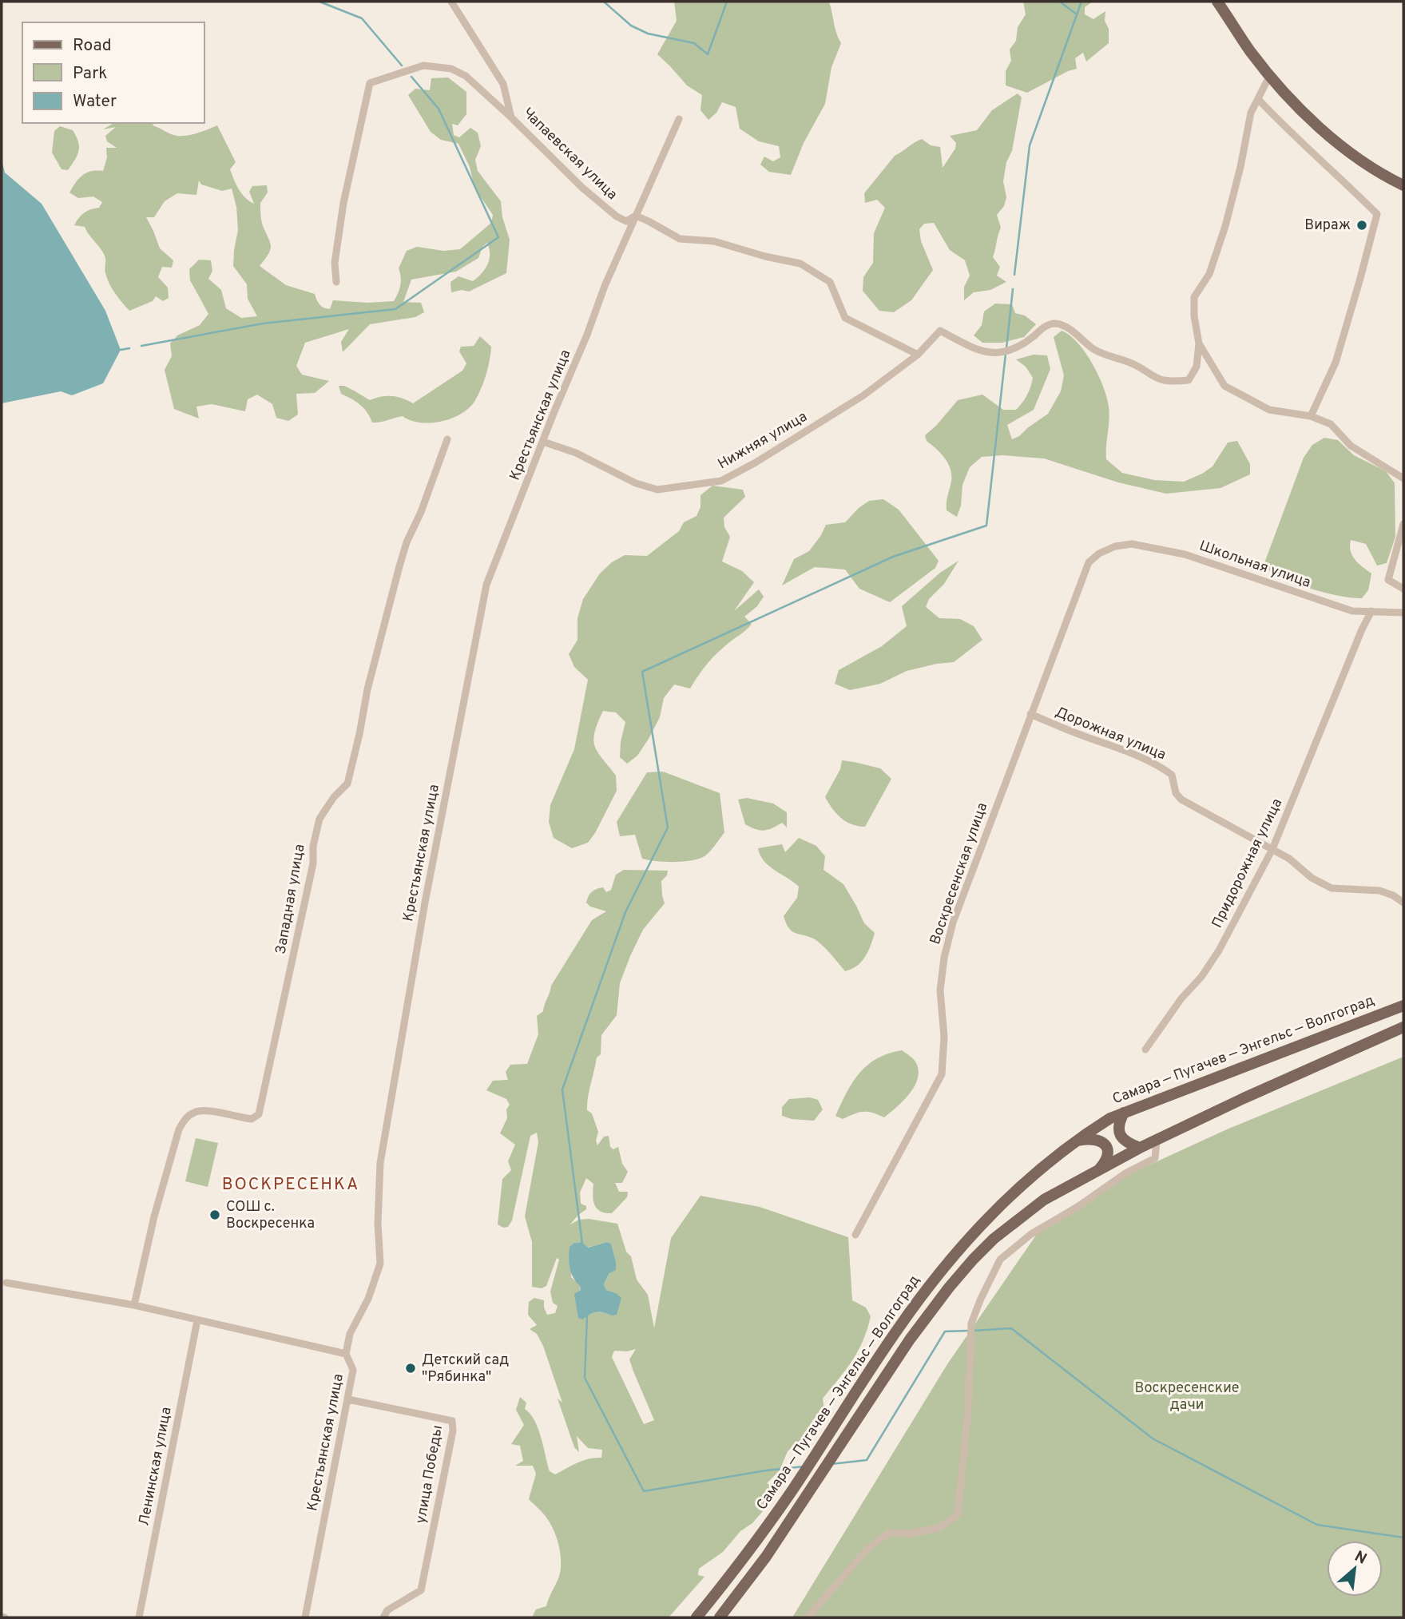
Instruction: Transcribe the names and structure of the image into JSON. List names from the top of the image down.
{
  "streets": {
    "main road": ["Самара — Пугачев — Энгельс — Волгоград"],
    "street": [
      "Чапаевская улица",
      "Крестьянская улица",
      "Нижняя улица",
      "Школьная улица",
      "Дорожная улица",
      "Придорожная улица",
      "Воскресенская улица",
      "Западная улица",
      "Ленинская улица",
      "улица Победы"
    ]
  },
  "crossings": [
    ["Чапаевская улица", "Крестьянская улица"],
    ["Крестьянская улица", "Нижняя улица"],
    ["Крестьянская улица", "улица Победы"],
    ["Школьная улица", "Придорожная улица"],
    ["Школьная улица", "Воскресенская улица"],
    ["Дорожная улица", "Придорожная улица"],
    ["Дорожная улица", "Воскресенская улица"]
  ],
  "districts": ["ВОСКРЕСЕНКА"],
  "parks": ["Воскресенские дачи"],
  "places": ["Вираж", "СОШ с. Воскресенка", "Детский сад \"Рябинка\""],
  "legend": ["Road", "Park", "Water"],
  "north": "top right"
}
